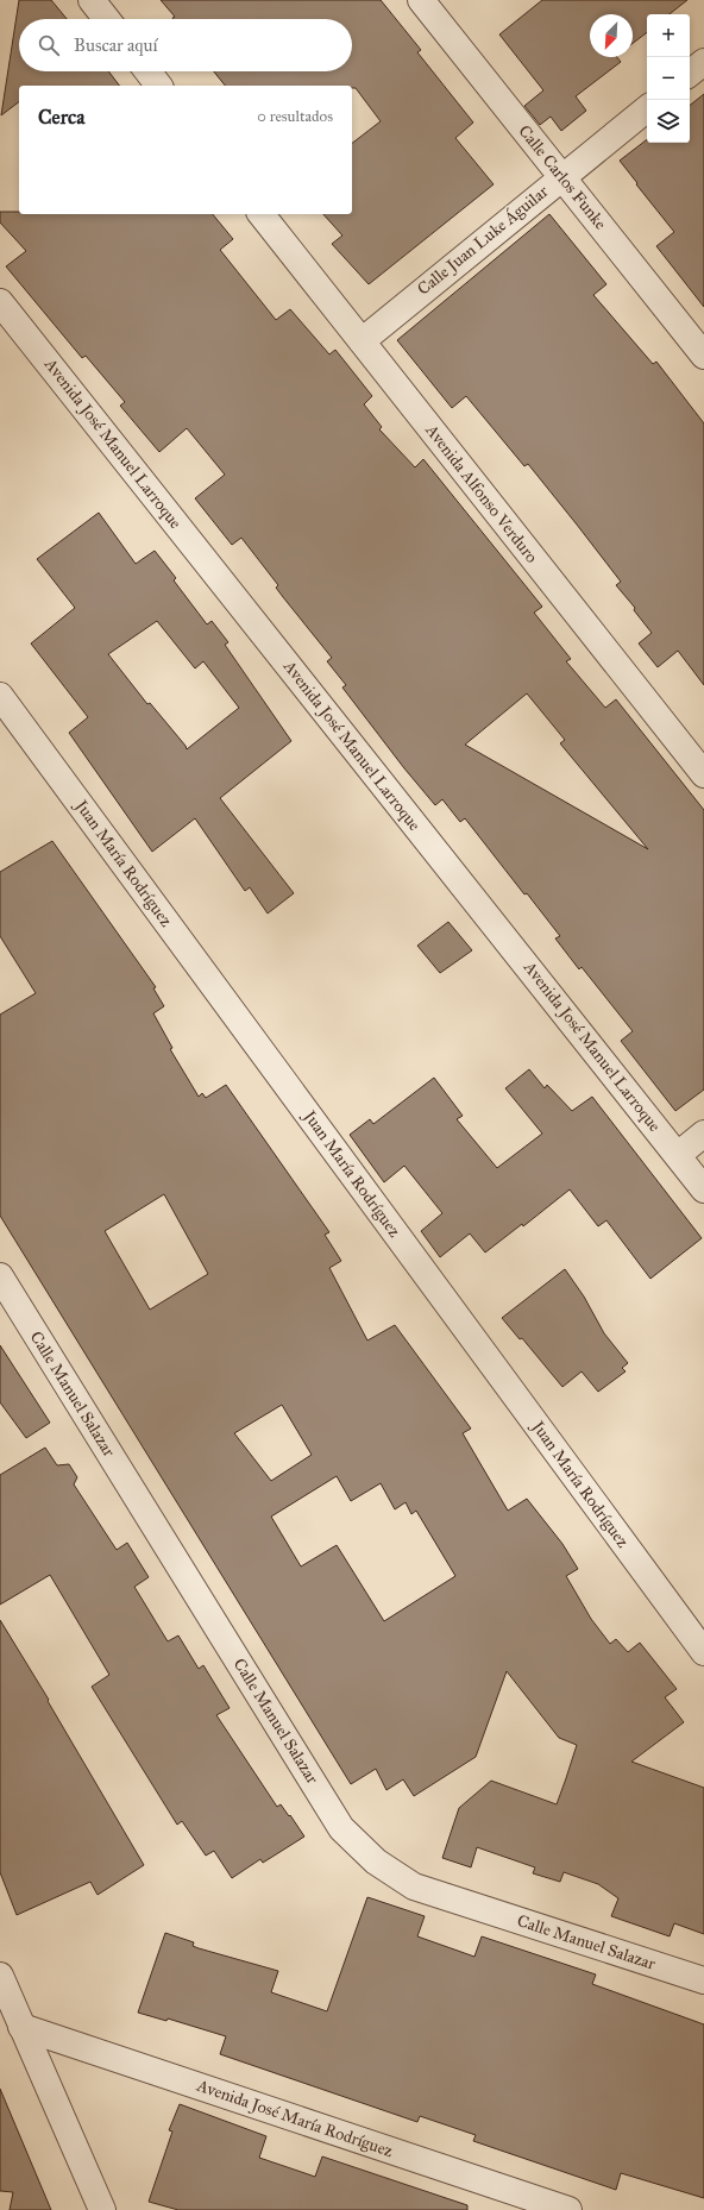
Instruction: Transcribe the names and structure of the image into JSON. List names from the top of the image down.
{
  "streets": {
    "street": [
      "Calle Carlos Funke",
      "Calle Juan Luke Águilar",
      "Avenida José Manuel Larroque",
      "Avenida Alfonso Verduro",
      "Juan María Rodríguez",
      "Calle Manuel Salazar",
      "Avenida José María Rodríguez"
    ]
  },
  "crossings": [
    ["Calle Carlos Funke", "Calle Juan Luke Águilar"],
    ["Calle Juan Luke Águilar", "Avenida Alfonso Verduro"]
  ],
  "north": "bottom left",
  "page": {
    "map_buttons": ["+", "−"],
    "search": "Buscar aquí",
    "heading": ["Cerca", "0 resultados"]
  }
}
